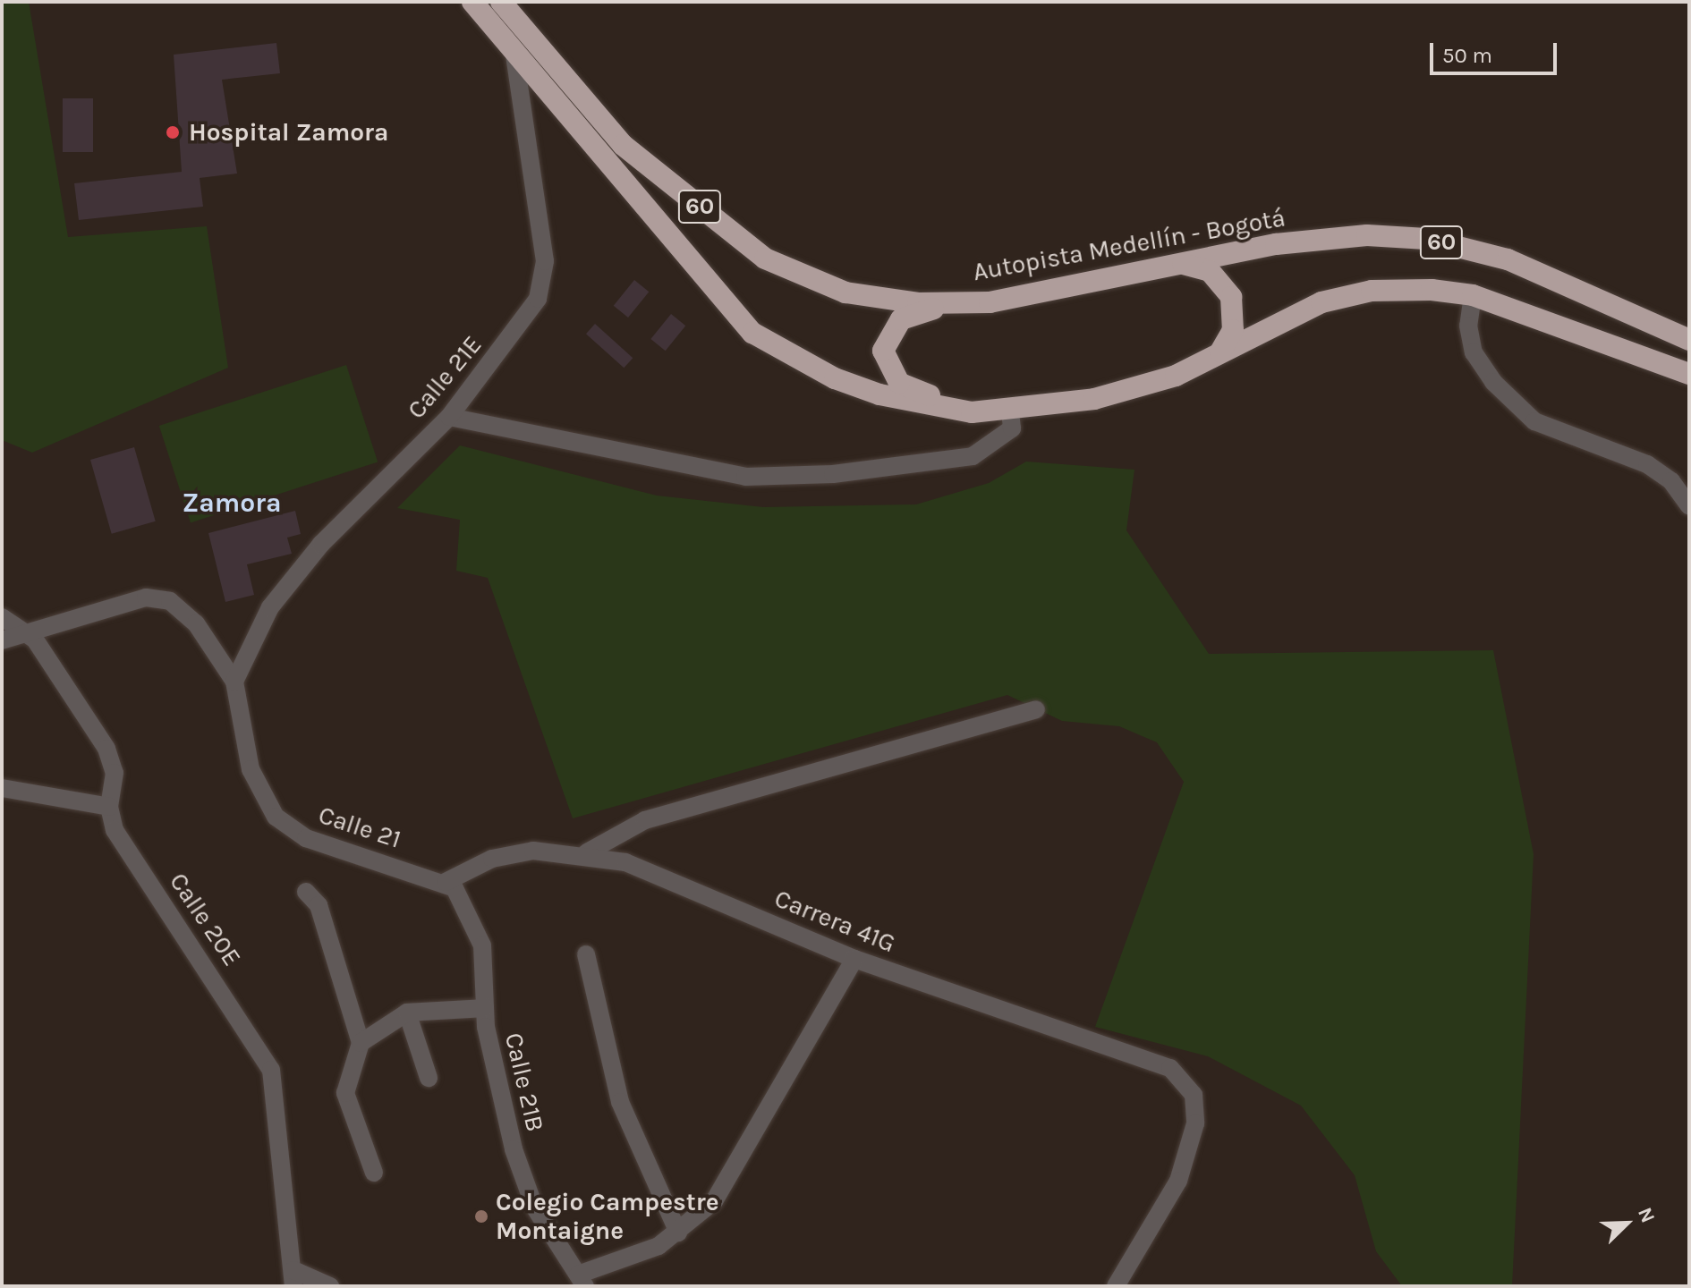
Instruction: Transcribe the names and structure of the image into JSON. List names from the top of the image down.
{
  "streets": {
    "highway": ["60", "Autopista Medellín - Bogotá"],
    "street": [
      "Calle 21E",
      "Calle 21",
      "Calle 20E",
      "Carrera 41G",
      "Calle 21B"
    ]
  },
  "crossings": [
    ["60", "Calle 21E"],
    ["Calle 21E", "Calle 21"],
    ["Calle 21", "Carrera 41G"],
    ["Calle 21", "Calle 21B"],
    ["Carrera 41G", "Calle 21B"]
  ],
  "districts": ["Zamora"],
  "places": ["Hospital Zamora", "Colegio Campestre Montaigne"],
  "scale_bar": "50 m",
  "north": "top right"
}
